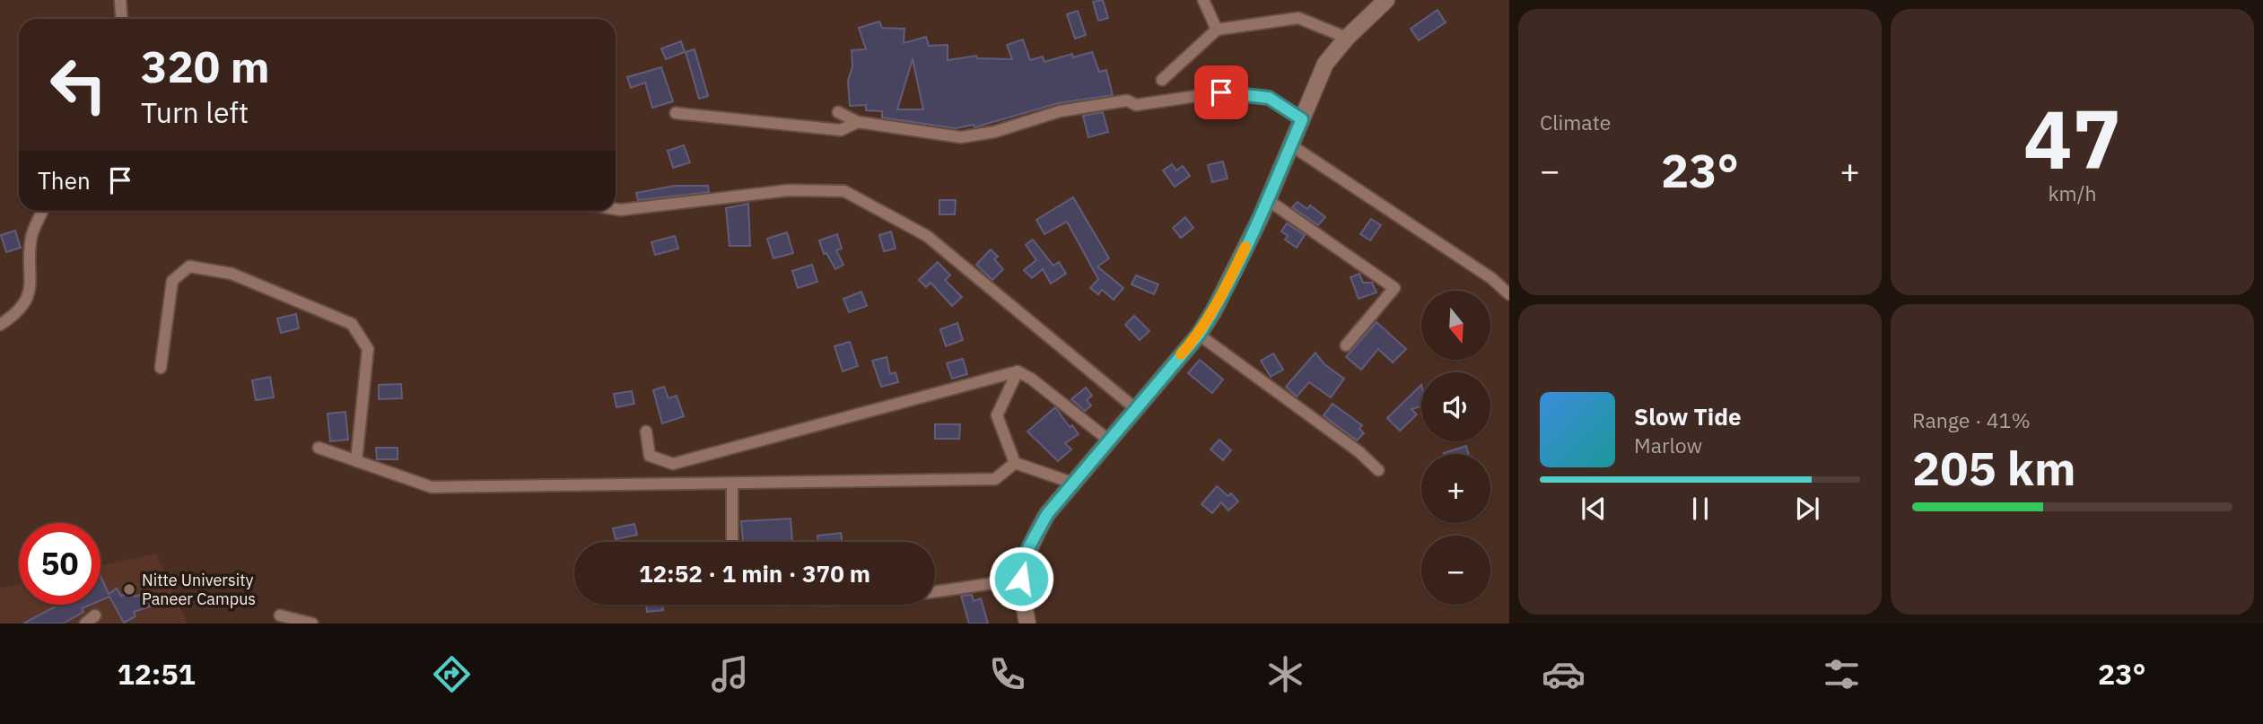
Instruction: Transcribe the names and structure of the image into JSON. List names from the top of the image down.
{
  "places": ["Nitte University Paneer Campus"],
  "north": "bottom",
  "page": {
    "tile": [
      "Climate",
      ["47", "km/h"],
      ["Range · 41%", "205 km"]
    ],
    "turn": ["320 m", "Turn left"],
    "heat": ["−", "23°", "+"],
    "then": "Then",
    "map_buttons": ["+", "−"],
    "song": ["Slow Tide", "Marlow"],
    "limit": "50",
    "trip": "12:52 · 1 min · 370 m",
    "tabs": ["12:51", "23°"]
  }
}
